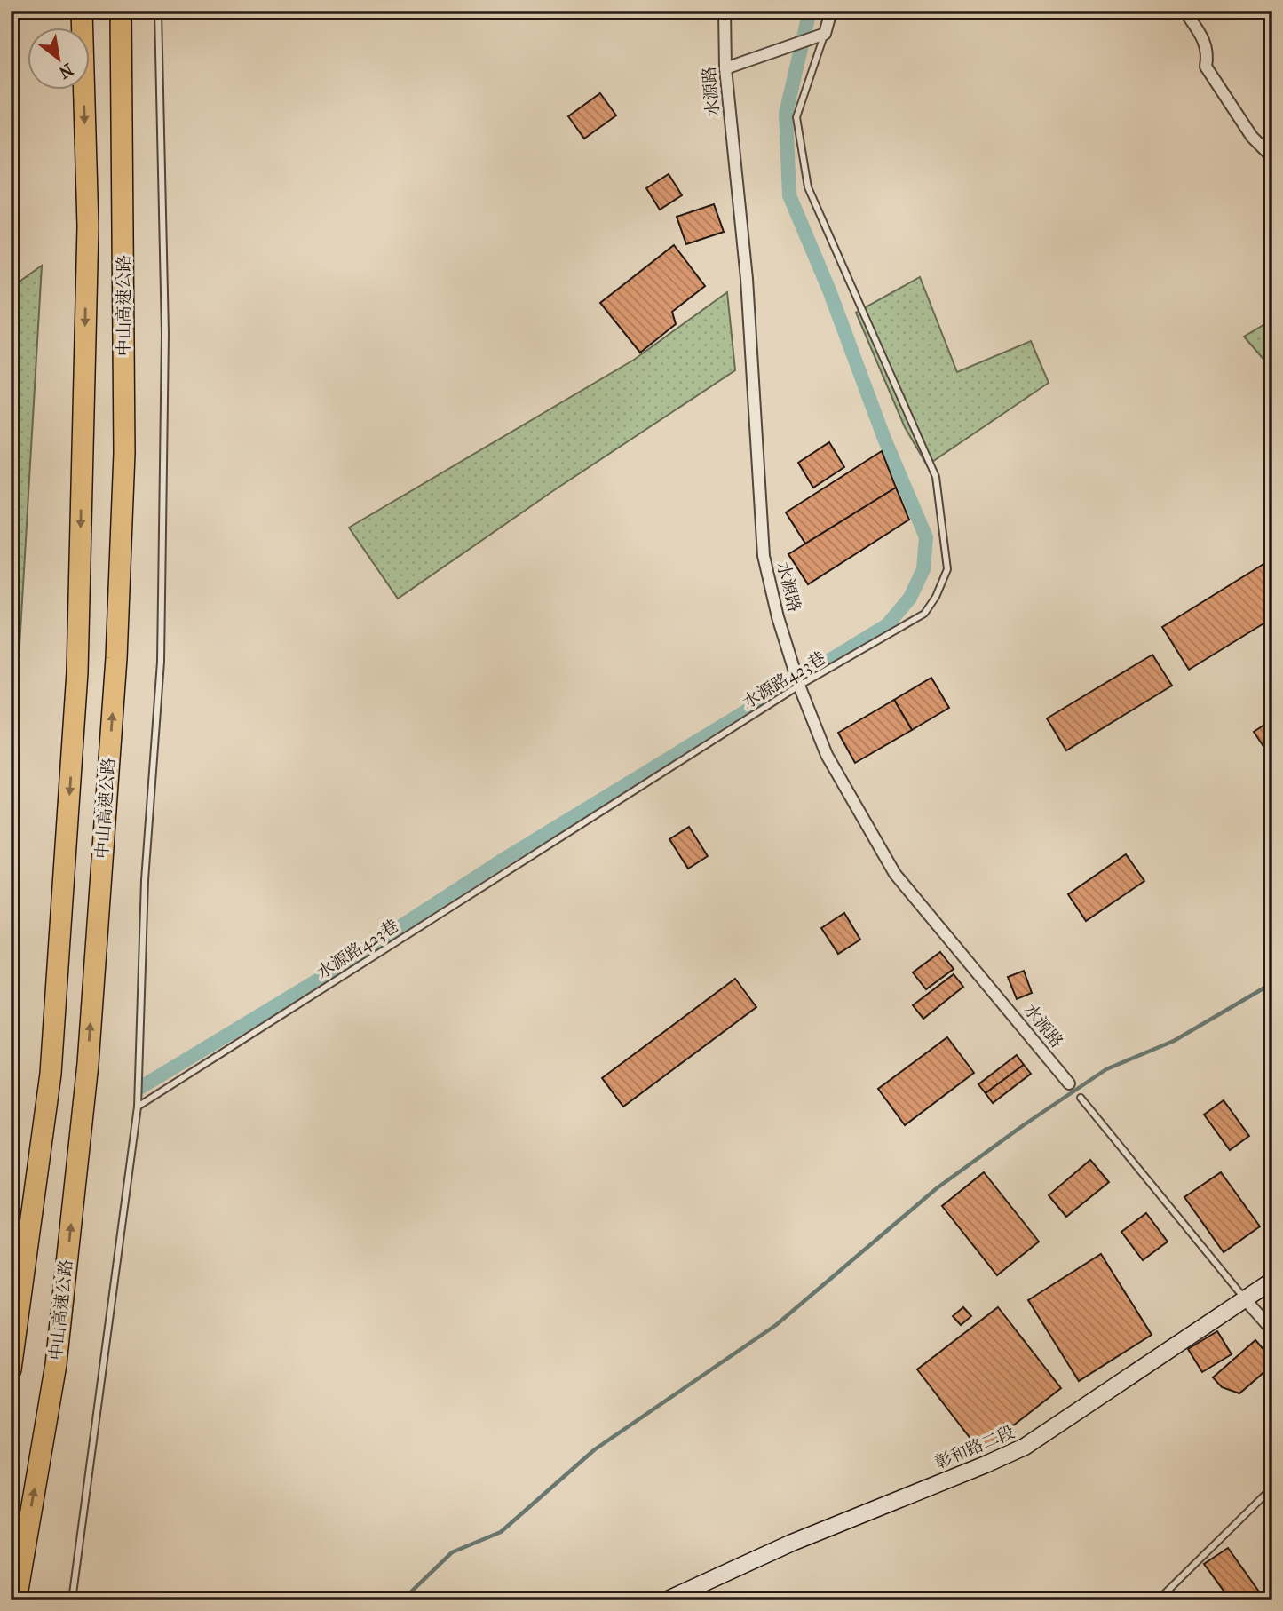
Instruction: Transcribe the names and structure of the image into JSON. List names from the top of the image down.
{
  "streets": {
    "highway": ["中山高速公路"],
    "street": ["水源路", "彰和路二段"],
    "lane": ["水源路423巷"]
  },
  "crossings": [
    ["水源路", "水源路423巷"]
  ],
  "north": "bottom right"
}
